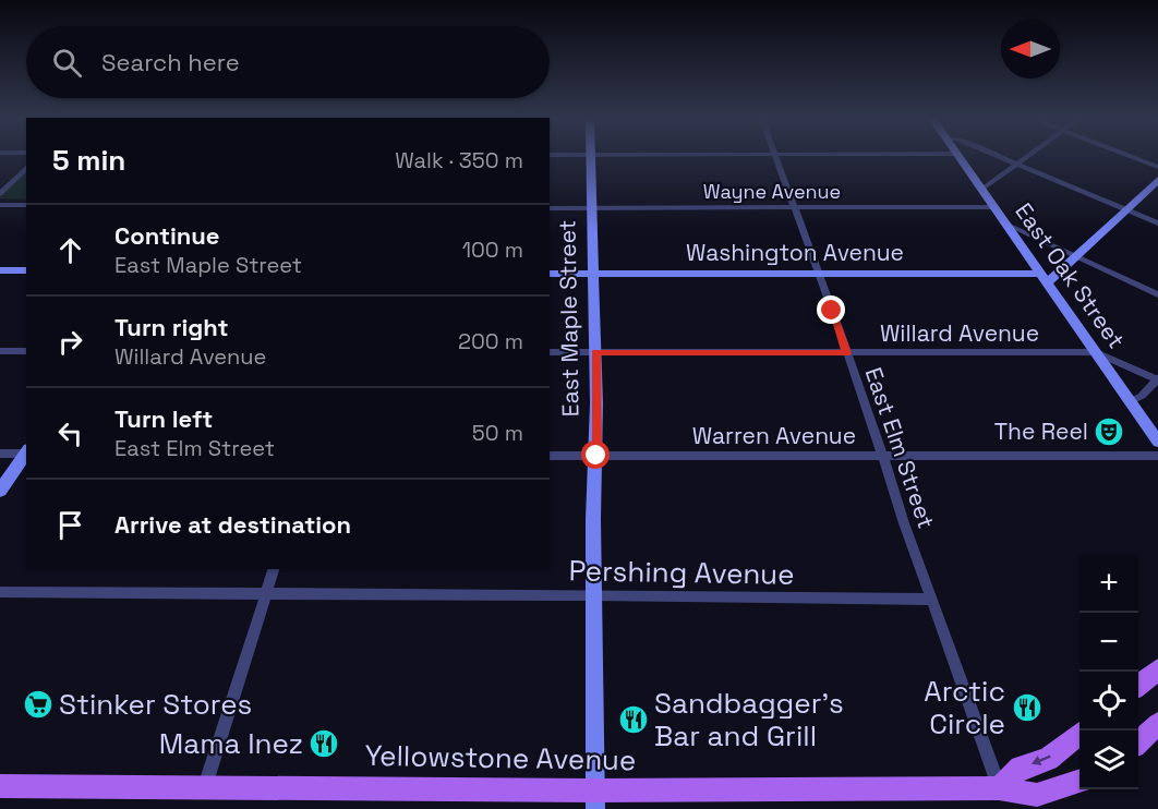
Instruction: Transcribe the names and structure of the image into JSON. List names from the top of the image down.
{
  "streets": {
    "main road": ["Yellowstone Avenue"],
    "street": [
      "Wayne Avenue",
      "Washington Avenue",
      "East Oak Street",
      "East Maple Street",
      "Willard Avenue",
      "Warren Avenue",
      "East Elm Street",
      "Pershing Avenue"
    ]
  },
  "crossings": [
    ["Wayne Avenue", "East Oak Street"],
    ["Wayne Avenue", "East Maple Street"],
    ["Wayne Avenue", "East Elm Street"],
    ["Washington Avenue", "East Oak Street"],
    ["Washington Avenue", "East Maple Street"],
    ["Washington Avenue", "East Elm Street"],
    ["East Oak Street", "Willard Avenue"],
    ["East Maple Street", "Willard Avenue"],
    ["East Maple Street", "Warren Avenue"],
    ["East Maple Street", "Pershing Avenue"],
    ["East Maple Street", "Yellowstone Avenue"],
    ["Willard Avenue", "East Elm Street"],
    ["Warren Avenue", "East Elm Street"],
    ["East Elm Street", "Pershing Avenue"],
    ["East Elm Street", "Yellowstone Avenue"]
  ],
  "places": {
    "theatre": ["The Reel"],
    "supermarket": ["Stinker Stores"],
    "restaurant": ["Arctic Circle", "Sandbagger's Bar and Grill", "Mama Inez"]
  },
  "north": "left",
  "page": {
    "search": "Search here",
    "heading": ["5 min", "Walk · 350 m"],
    "list": [
      ["Continue", "East Maple Street", "100 m"],
      ["Turn right", "Willard Avenue", "200 m"],
      ["Turn left", "East Elm Street", "50 m"],
      "Arrive at destination"
    ],
    "map_buttons": ["+", "−"]
  }
}
